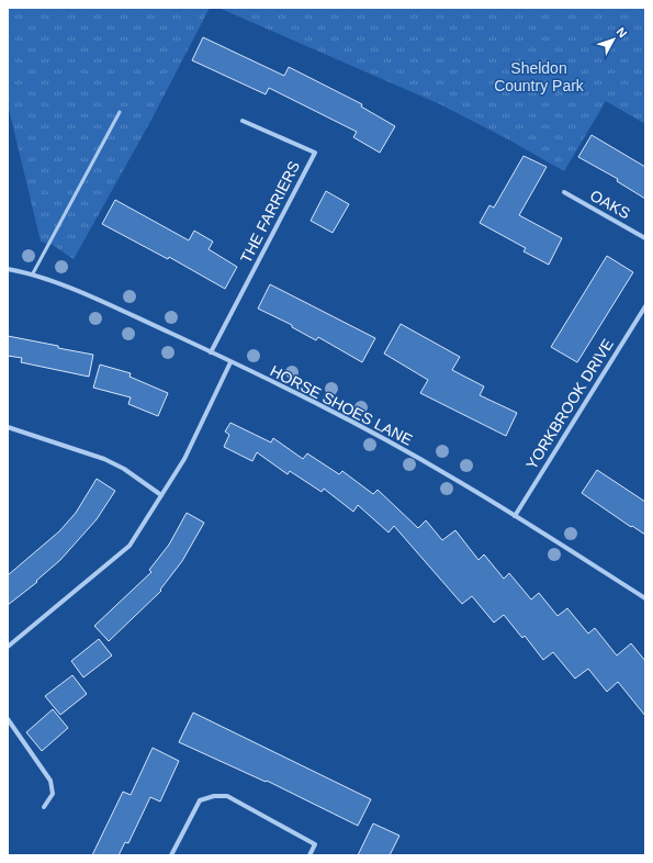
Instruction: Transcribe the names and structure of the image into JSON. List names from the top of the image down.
{
  "streets": {
    "street": [
      "OAKS",
      "THE FARRIERS",
      "YORKBROOK DRIVE",
      "HORSE SHOES LANE"
    ]
  },
  "crossings": [
    ["THE FARRIERS", "HORSE SHOES LANE"],
    ["YORKBROOK DRIVE", "HORSE SHOES LANE"]
  ],
  "parks": ["Sheldon Country Park"],
  "north": "top right"
}
